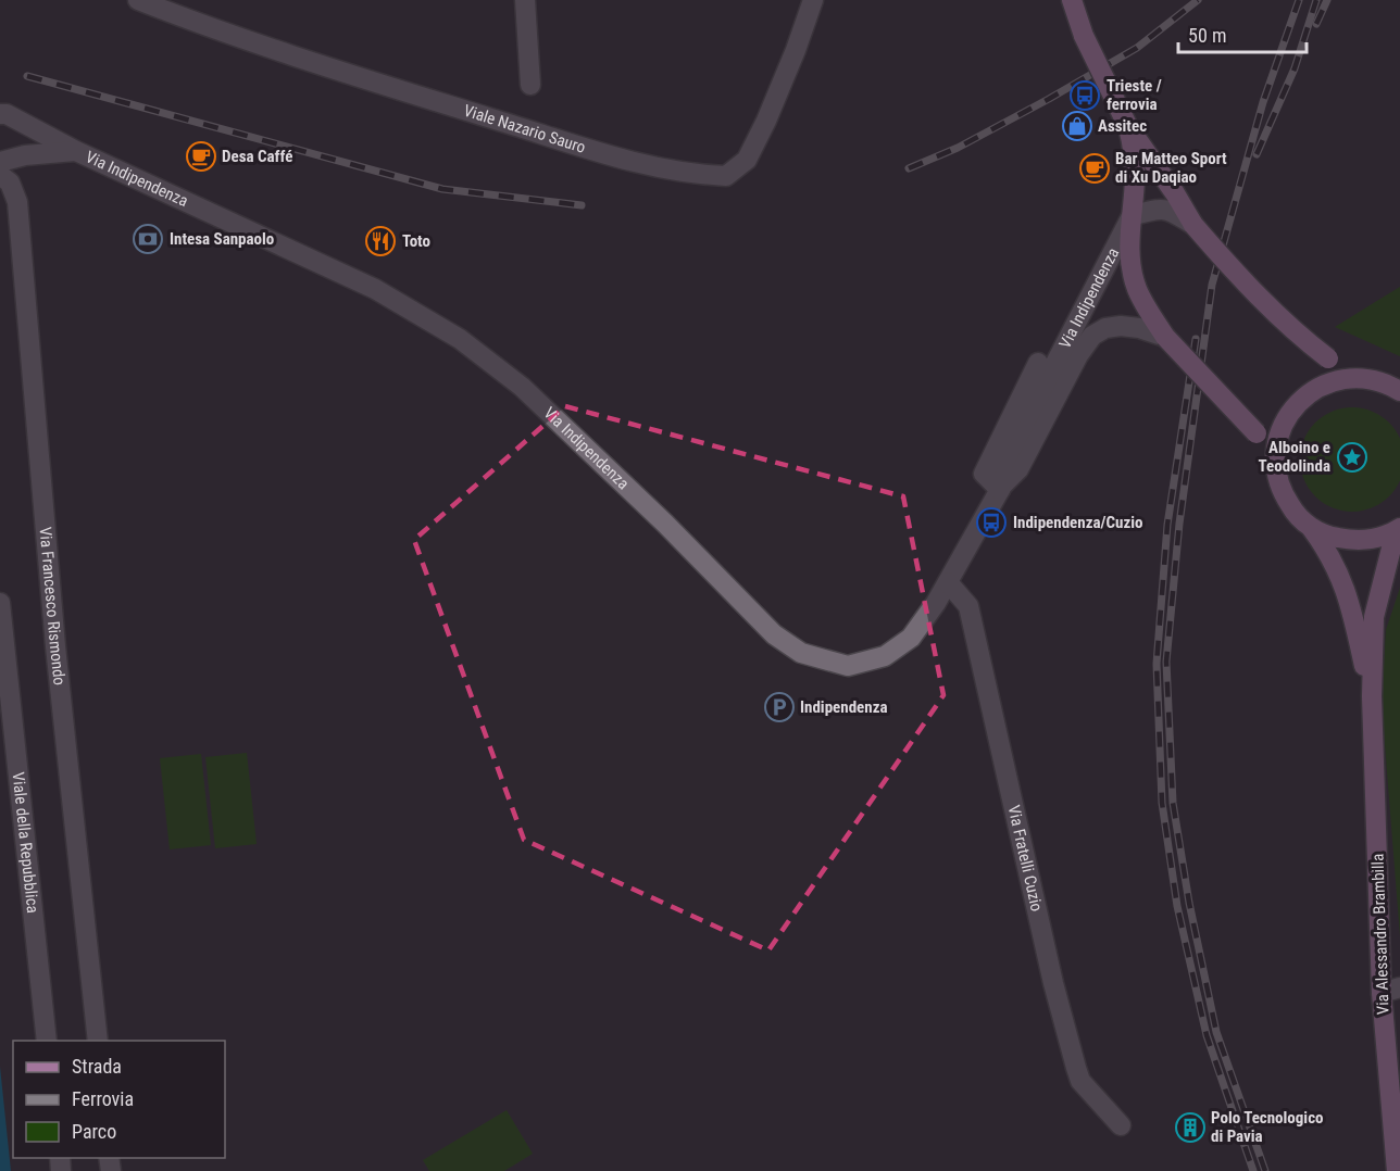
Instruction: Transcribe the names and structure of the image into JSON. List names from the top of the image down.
{
  "streets": {
    "main road": ["Via Alessandro Brambilla"],
    "street": [
      "Viale Nazario Sauro",
      "Via Indipendenza",
      "Via Francesco Rismondo",
      "Viale della Repubblica",
      "Via Fratelli Cuzio"
    ]
  },
  "crossings": [
    ["Via Indipendenza", "Via Fratelli Cuzio"]
  ],
  "places": {
    "bus stop": ["Trieste / ferrovia", "Indipendenza/Cuzio"],
    "shop": ["Assitec"],
    "cafe": ["Desa Caffé", "Bar Matteo Sport di Xu Daqiao"],
    "bank": ["Intesa Sanpaolo"],
    "restaurant": ["Toto"],
    "place": ["Alboino e Teodolinda"],
    "parking": ["Indipendenza"],
    "building": ["Polo Tecnologico di Pavia"]
  },
  "legend": ["Strada", "Ferrovia", "Parco"],
  "scale_bar": "50 m"
}
